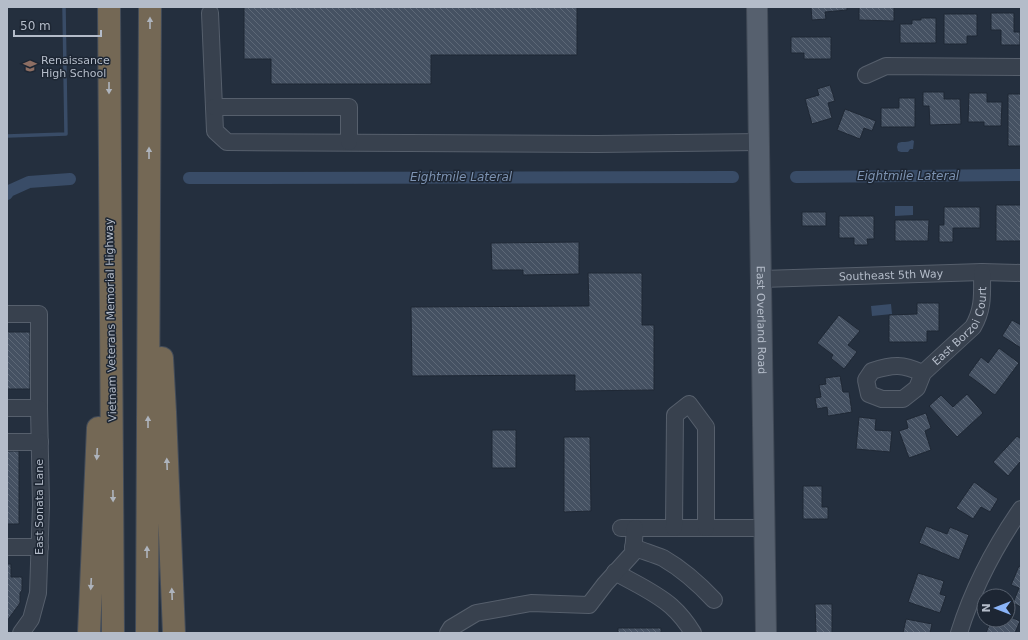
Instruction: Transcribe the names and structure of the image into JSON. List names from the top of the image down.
{
  "streets": {
    "highway": ["Vietnam Veterans Memorial Highway"],
    "main road": ["East Overland Road"],
    "street": ["Southeast 5th Way", "East Borzoi Court", "East Sonata Lane"]
  },
  "crossings": [
    ["Southeast 5th Way", "East Overland Road"],
    ["Southeast 5th Way", "East Borzoi Court"]
  ],
  "water": ["Eightmile Lateral"],
  "places": {
    "school or university": ["Renaissance High School"]
  },
  "scale_bar": "50 m",
  "north": "left"
}
